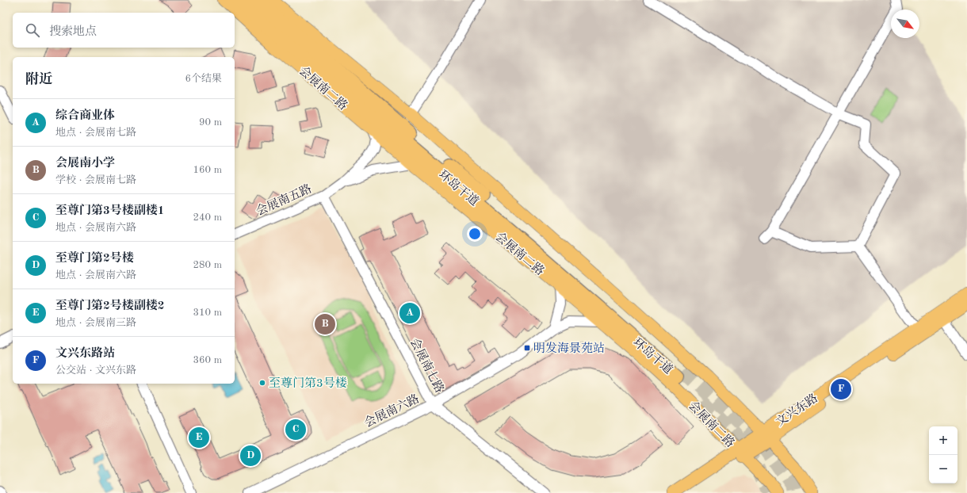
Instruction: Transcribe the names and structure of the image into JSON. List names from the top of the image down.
{
  "streets": {
    "highway": ["环岛干道"],
    "main road": ["会展南二路", "文兴东路"],
    "street": ["会展南五路", "会展南七路", "会展南六路"]
  },
  "crossings": [
    ["会展南二路", "文兴东路"],
    ["会展南二路", "会展南六路"],
    ["会展南五路", "会展南七路"],
    ["会展南七路", "会展南六路"]
  ],
  "places": {
    "transit": ["明发海景苑站"],
    "other": ["至尊门第3号楼"]
  },
  "north": "bottom right",
  "page": {
    "search": "搜索地点",
    "heading": ["附近", "6个结果"],
    "list": [
      {
        "mark": "A",
        "name": "综合商业体",
        "note": "地点 · 会展南七路",
        "value": "90 m"
      },
      {
        "mark": "B",
        "name": "会展南小学",
        "note": "学校 · 会展南七路",
        "value": "160 m"
      },
      {
        "mark": "C",
        "name": "至尊门第3号楼副楼1",
        "note": "地点 · 会展南六路",
        "value": "240 m"
      },
      {
        "mark": "D",
        "name": "至尊门第2号楼",
        "note": "地点 · 会展南六路",
        "value": "280 m"
      },
      {
        "mark": "E",
        "name": "至尊门第2号楼副楼2",
        "note": "地点 · 会展南三路",
        "value": "310 m"
      },
      {
        "mark": "F",
        "name": "文兴东路站",
        "note": "公交站 · 文兴东路",
        "value": "360 m"
      }
    ],
    "pins": [
      "A",
      "B",
      "F",
      "C",
      "E",
      "D"
    ],
    "map_buttons": ["+", "−"]
  }
}
